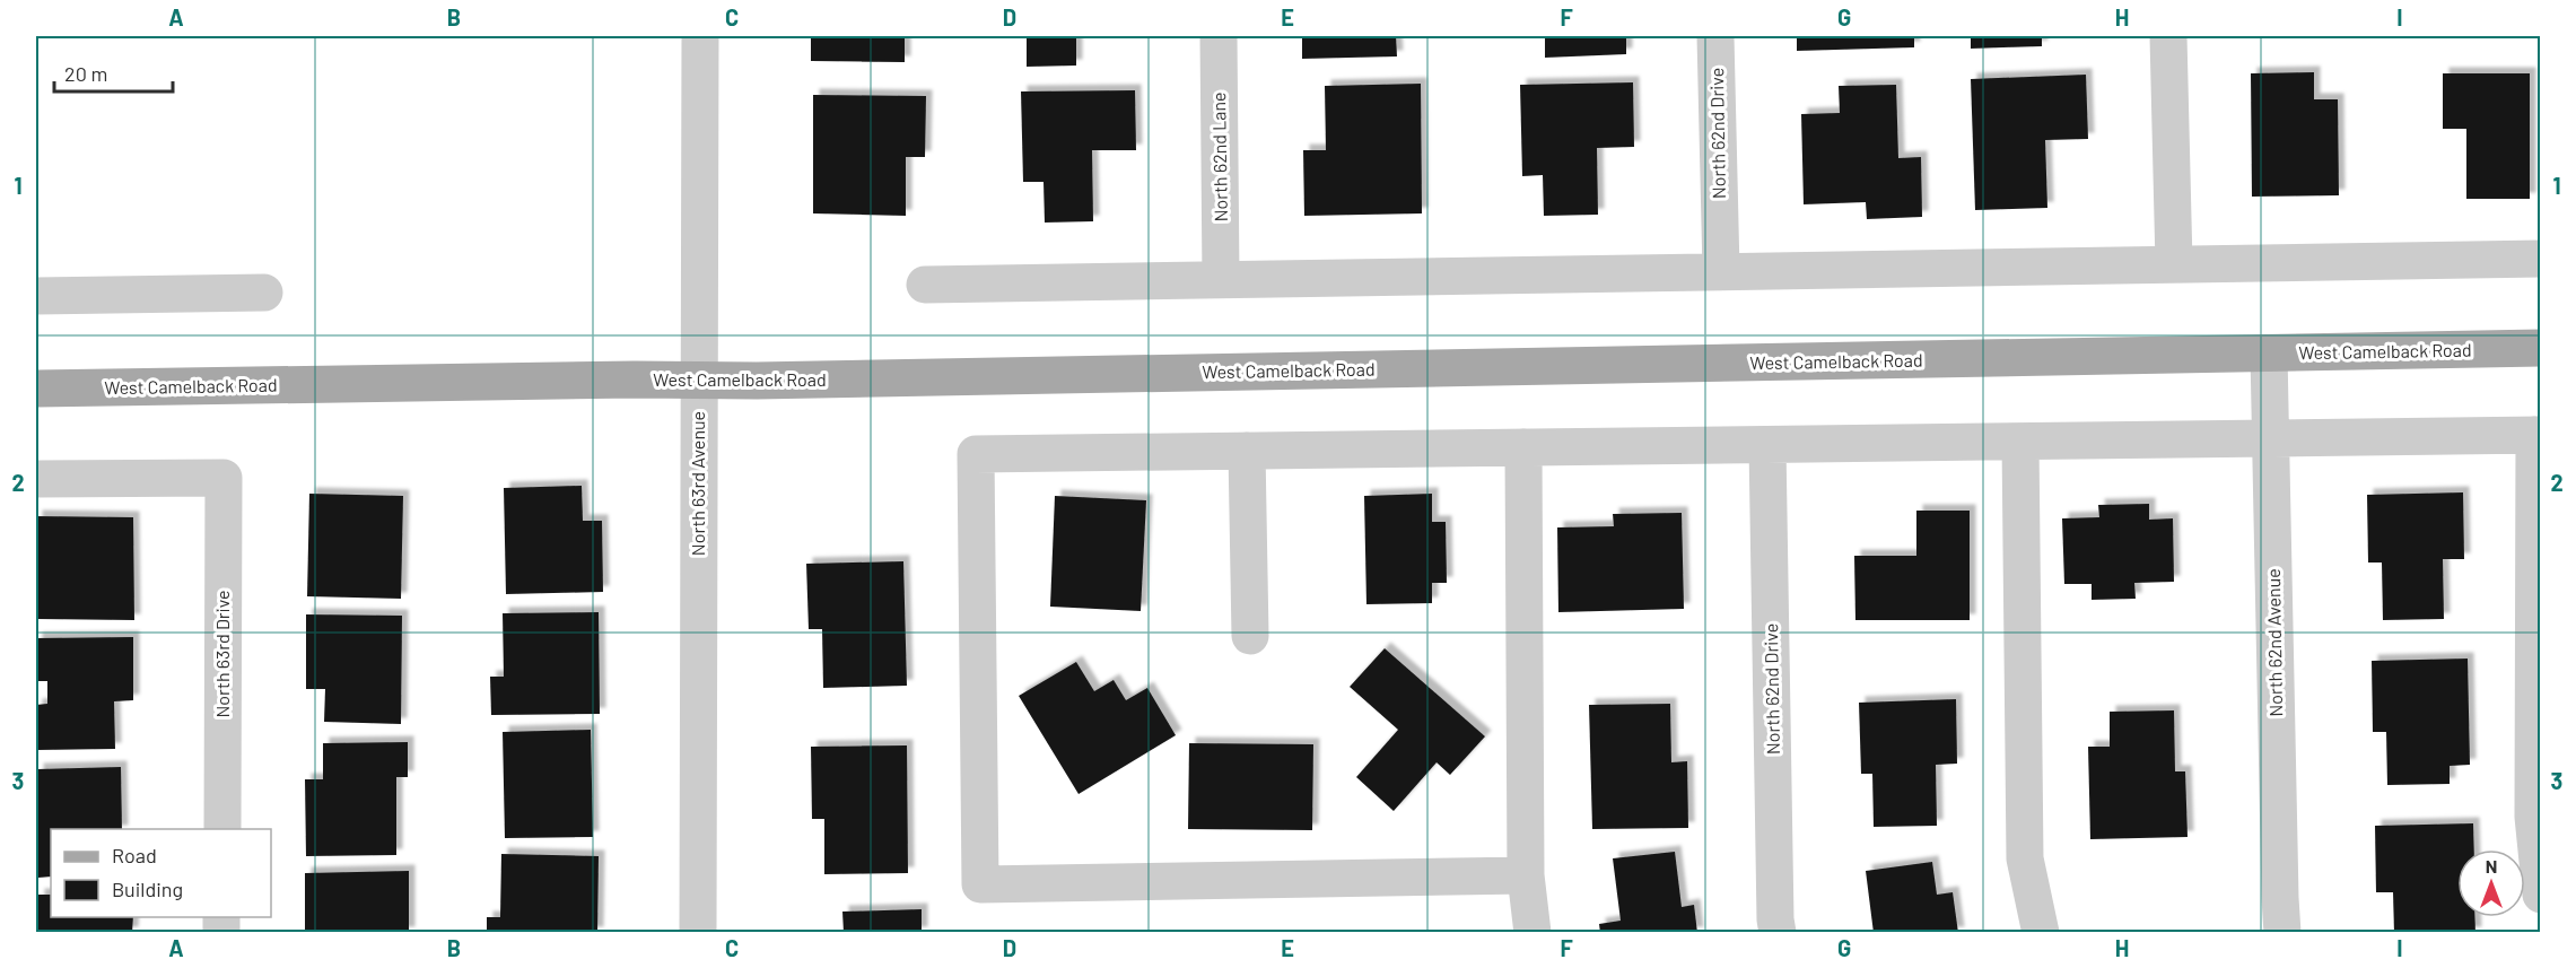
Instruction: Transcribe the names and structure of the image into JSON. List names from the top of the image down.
{
  "streets": {
    "main road": ["West Camelback Road"],
    "street": [
      "North 62nd Drive",
      "North 62nd Lane",
      "North 63rd Avenue",
      "North 62nd Avenue",
      "North 63rd Drive"
    ]
  },
  "crossings": [
    ["West Camelback Road", "North 63rd Avenue"],
    ["West Camelback Road", "North 62nd Avenue"]
  ],
  "legend": ["Road", "Building"],
  "scale_bar": "20 m",
  "north": "top",
  "grid": {
    "columns": [
      "A",
      "B",
      "C",
      "D",
      "E",
      "F",
      "G",
      "H",
      "I"
    ],
    "rows": ["1", "2", "3"]
  }
}
